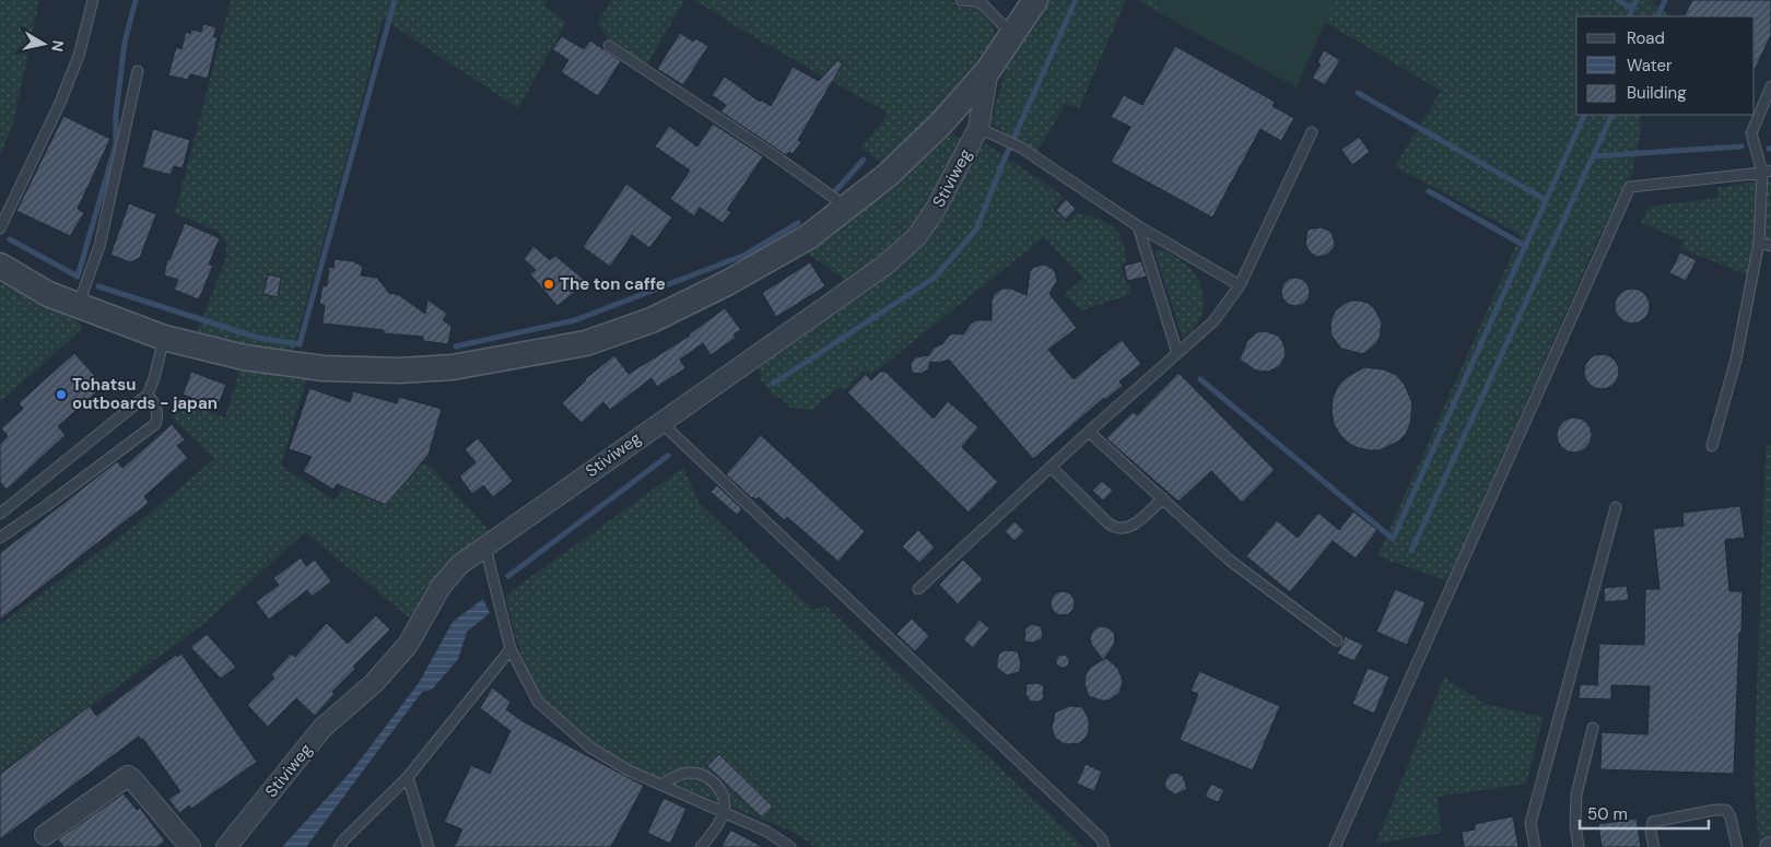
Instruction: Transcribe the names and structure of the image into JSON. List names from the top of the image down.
{
  "streets": {
    "street": ["Stiviweg"]
  },
  "places": ["The ton caffe", "Tohatsu outboards - japan"],
  "legend": ["Road", "Water", "Building"],
  "scale_bar": "50 m",
  "north": "right"
}
